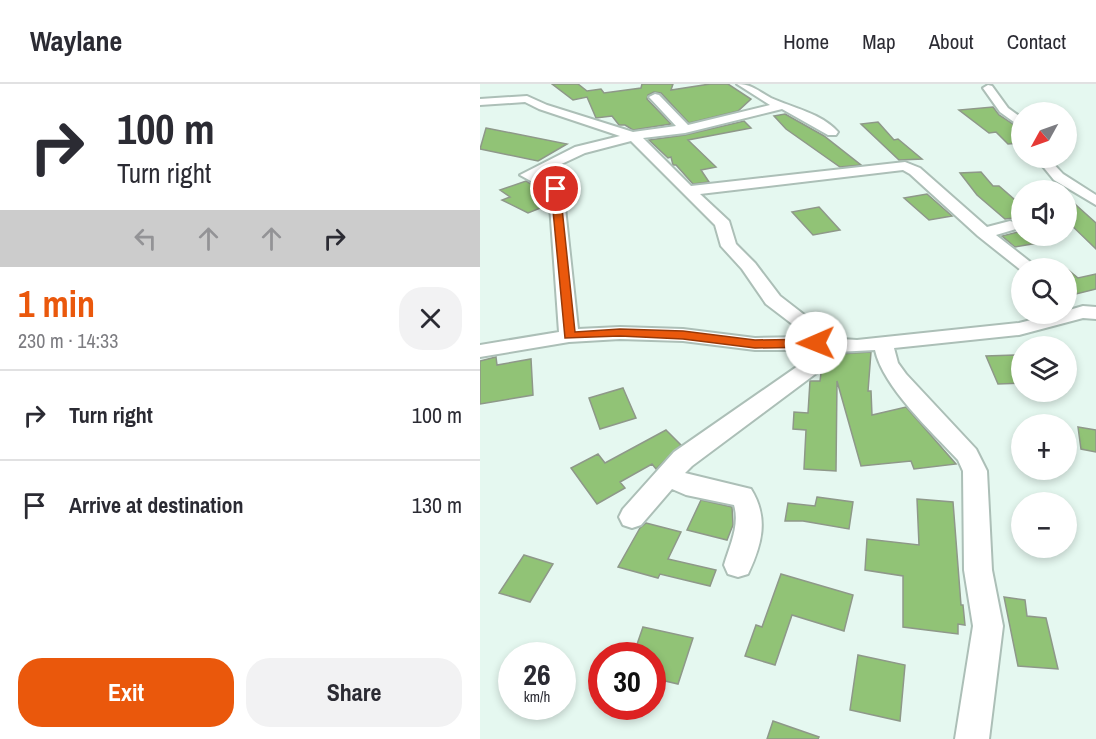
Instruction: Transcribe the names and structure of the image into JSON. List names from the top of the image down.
{
  "north": "bottom left",
  "page": {
    "header": "Waylane",
    "nav": [
      "Home",
      "Map",
      "About",
      "Contact"
    ],
    "turn": ["100 m", "Turn right"],
    "map_buttons": ["+", "−"],
    "heading": ["1 min", "230 m · 14:33"],
    "list": [
      {
        "name": "Turn right",
        "value": "100 m"
      },
      {
        "name": "Arrive at destination",
        "value": "130 m"
      }
    ],
    "speed": "26 km/h",
    "limit": "30",
    "buttons": ["Exit", "Share"]
  }
}
